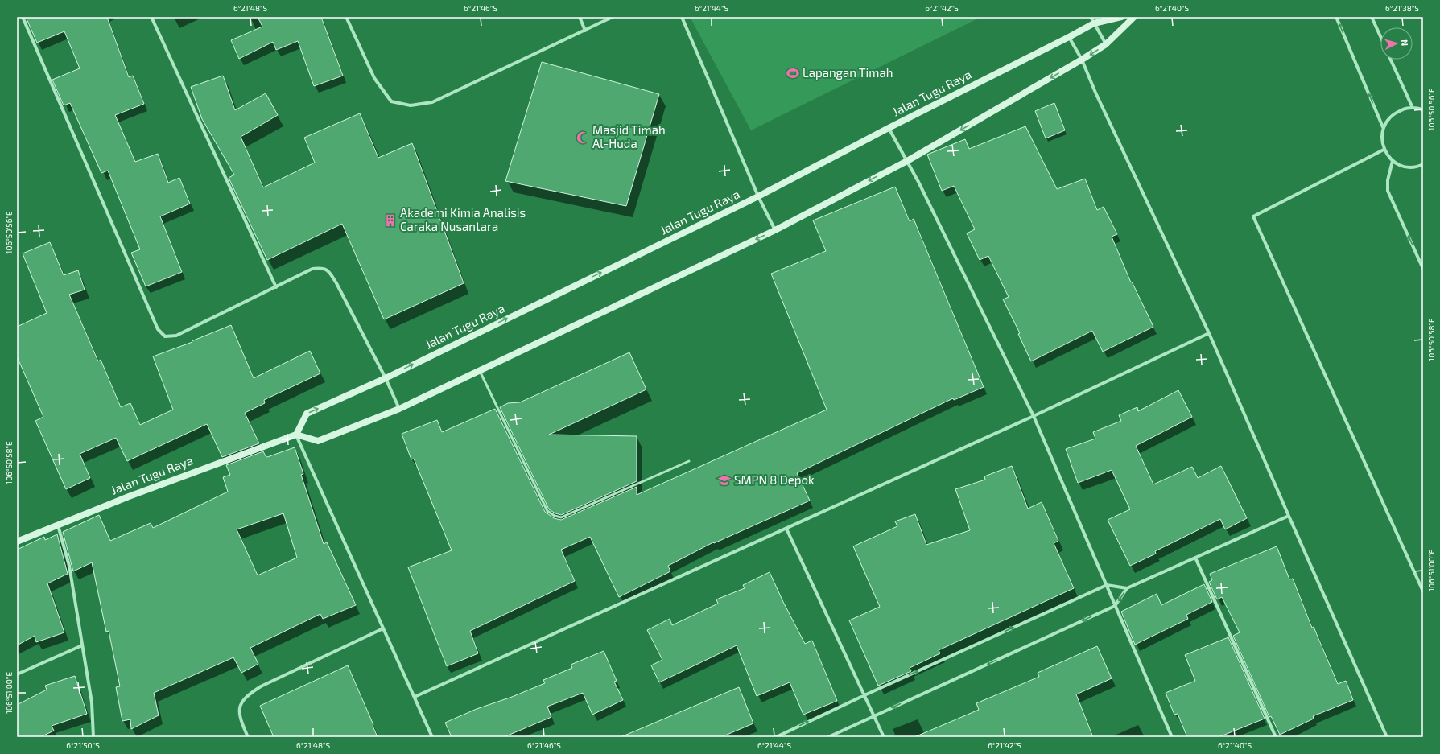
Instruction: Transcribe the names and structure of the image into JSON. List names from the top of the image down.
{
  "streets": {
    "street": ["Jalan Tugu Raya"]
  },
  "places": {
    "sports": ["Lapangan Timah"],
    "mosque": ["Masjid Timah Al-Huda"],
    "building": ["Akademi Kimia Analisis Caraka Nusantara"],
    "school or university": ["SMPN 8 Depok"]
  },
  "north": "right",
  "coordinates": [
    "6°21'48\"S",
    "6°21'46\"S",
    "6°21'44\"S",
    "6°21'42\"S",
    "6°21'40\"S",
    "6°21'38\"S",
    "106°50'56\"E",
    "106°50'58\"E",
    "106°51'00\"E",
    "6°21'50\"S"
  ]
}
